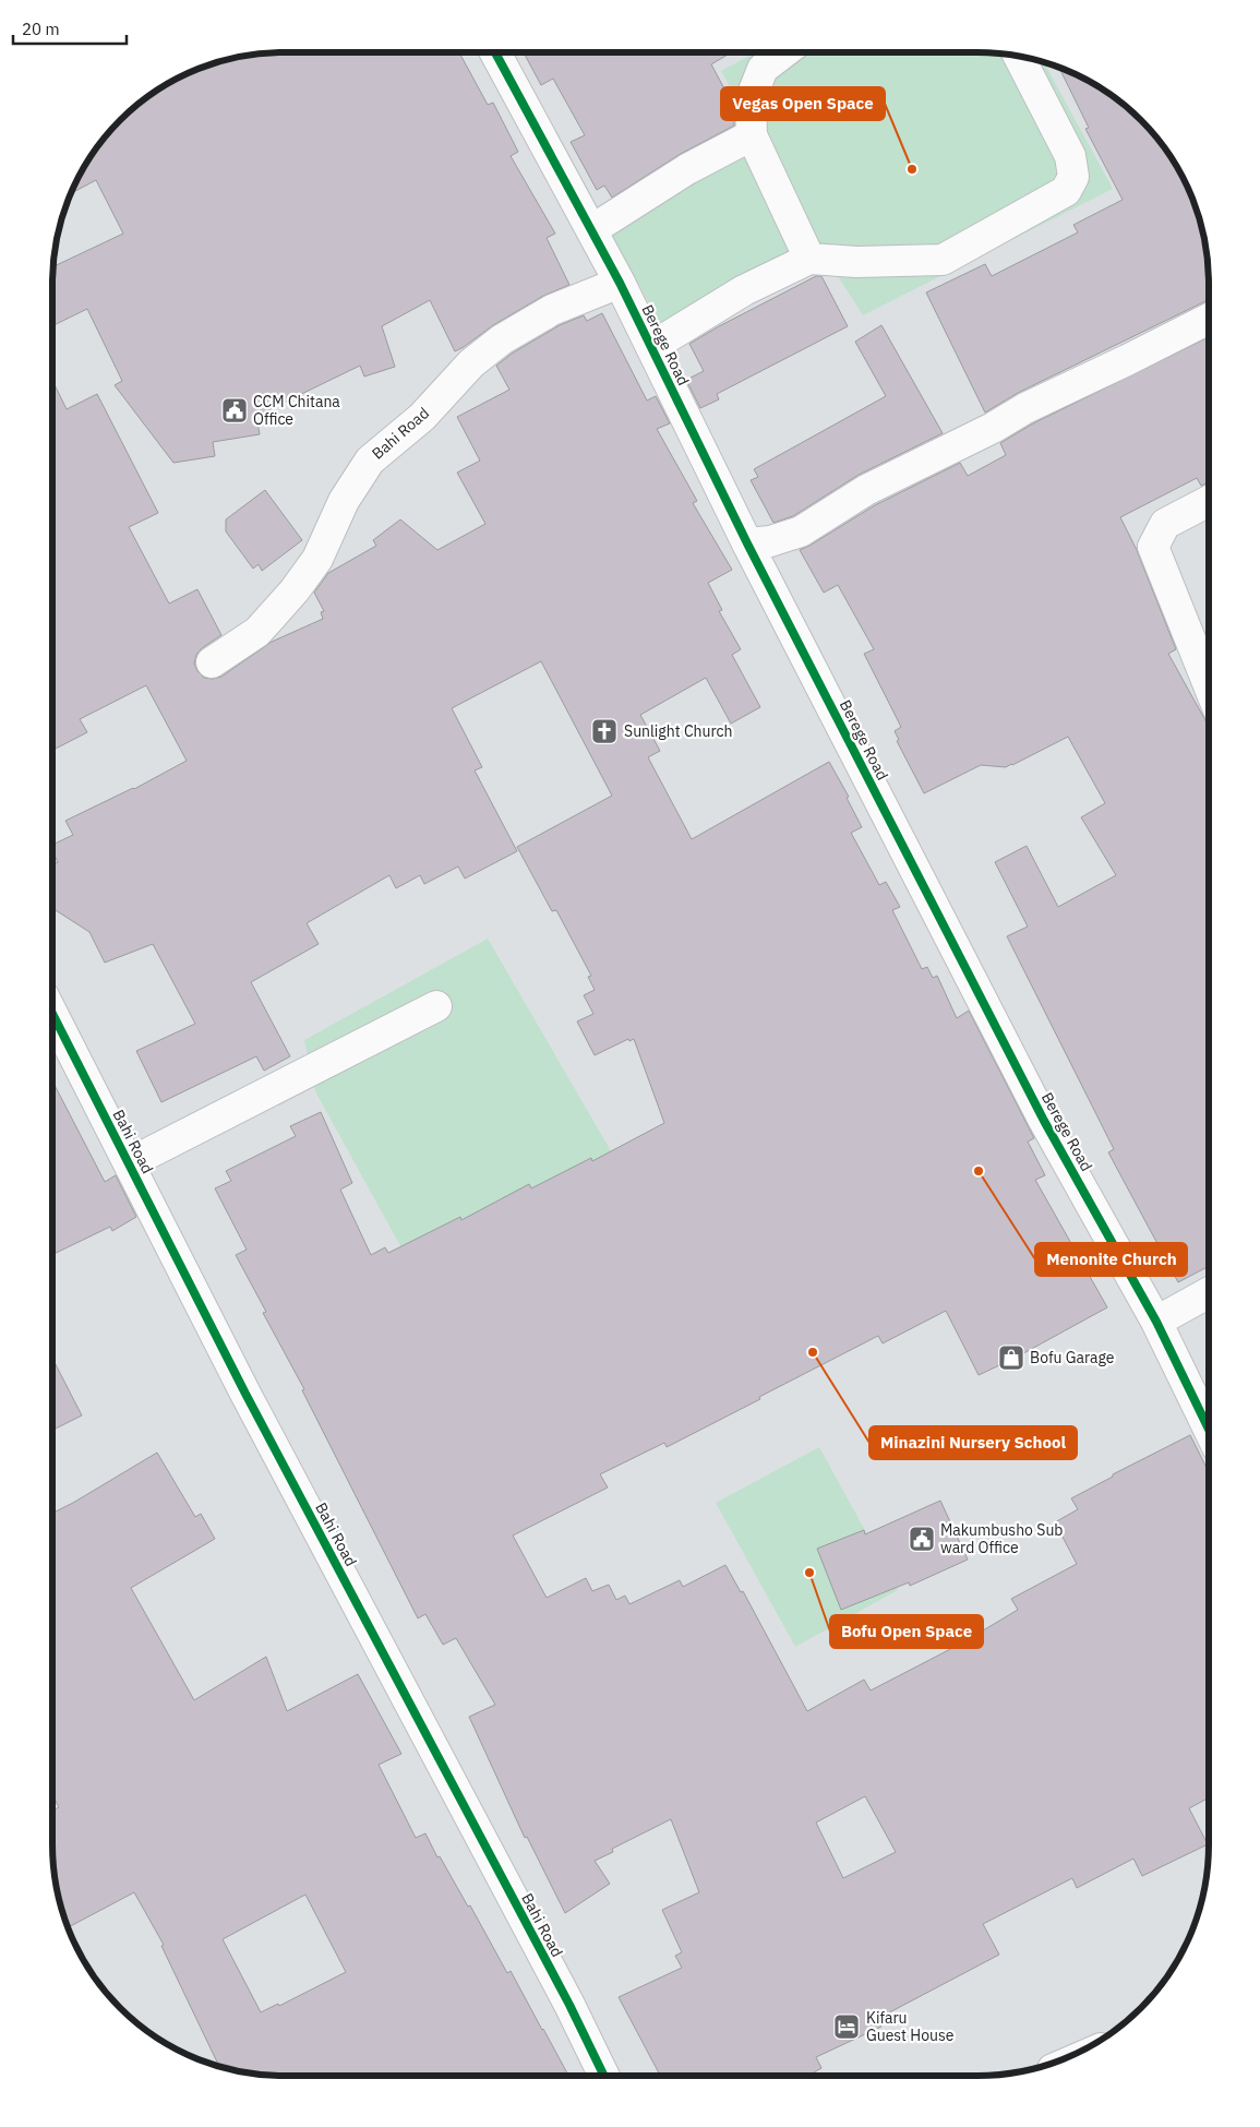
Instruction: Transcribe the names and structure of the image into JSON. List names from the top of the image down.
{
  "streets": {
    "street": ["Berege Road", "Bahi Road"]
  },
  "crossings": [
    ["Berege Road", "Bahi Road"]
  ],
  "places": {
    "other": [
      "Vegas Open Space",
      "Menonite Church",
      "Minazini Nursery School",
      "Bofu Open Space"
    ],
    "public building": ["CCM Chitana Office", "Makumbusho Sub ward Office"],
    "church": ["Sunlight Church"],
    "shop": ["Bofu Garage"],
    "hotel": ["Kifaru Guest House"]
  },
  "scale_bar": "20 m"
}
